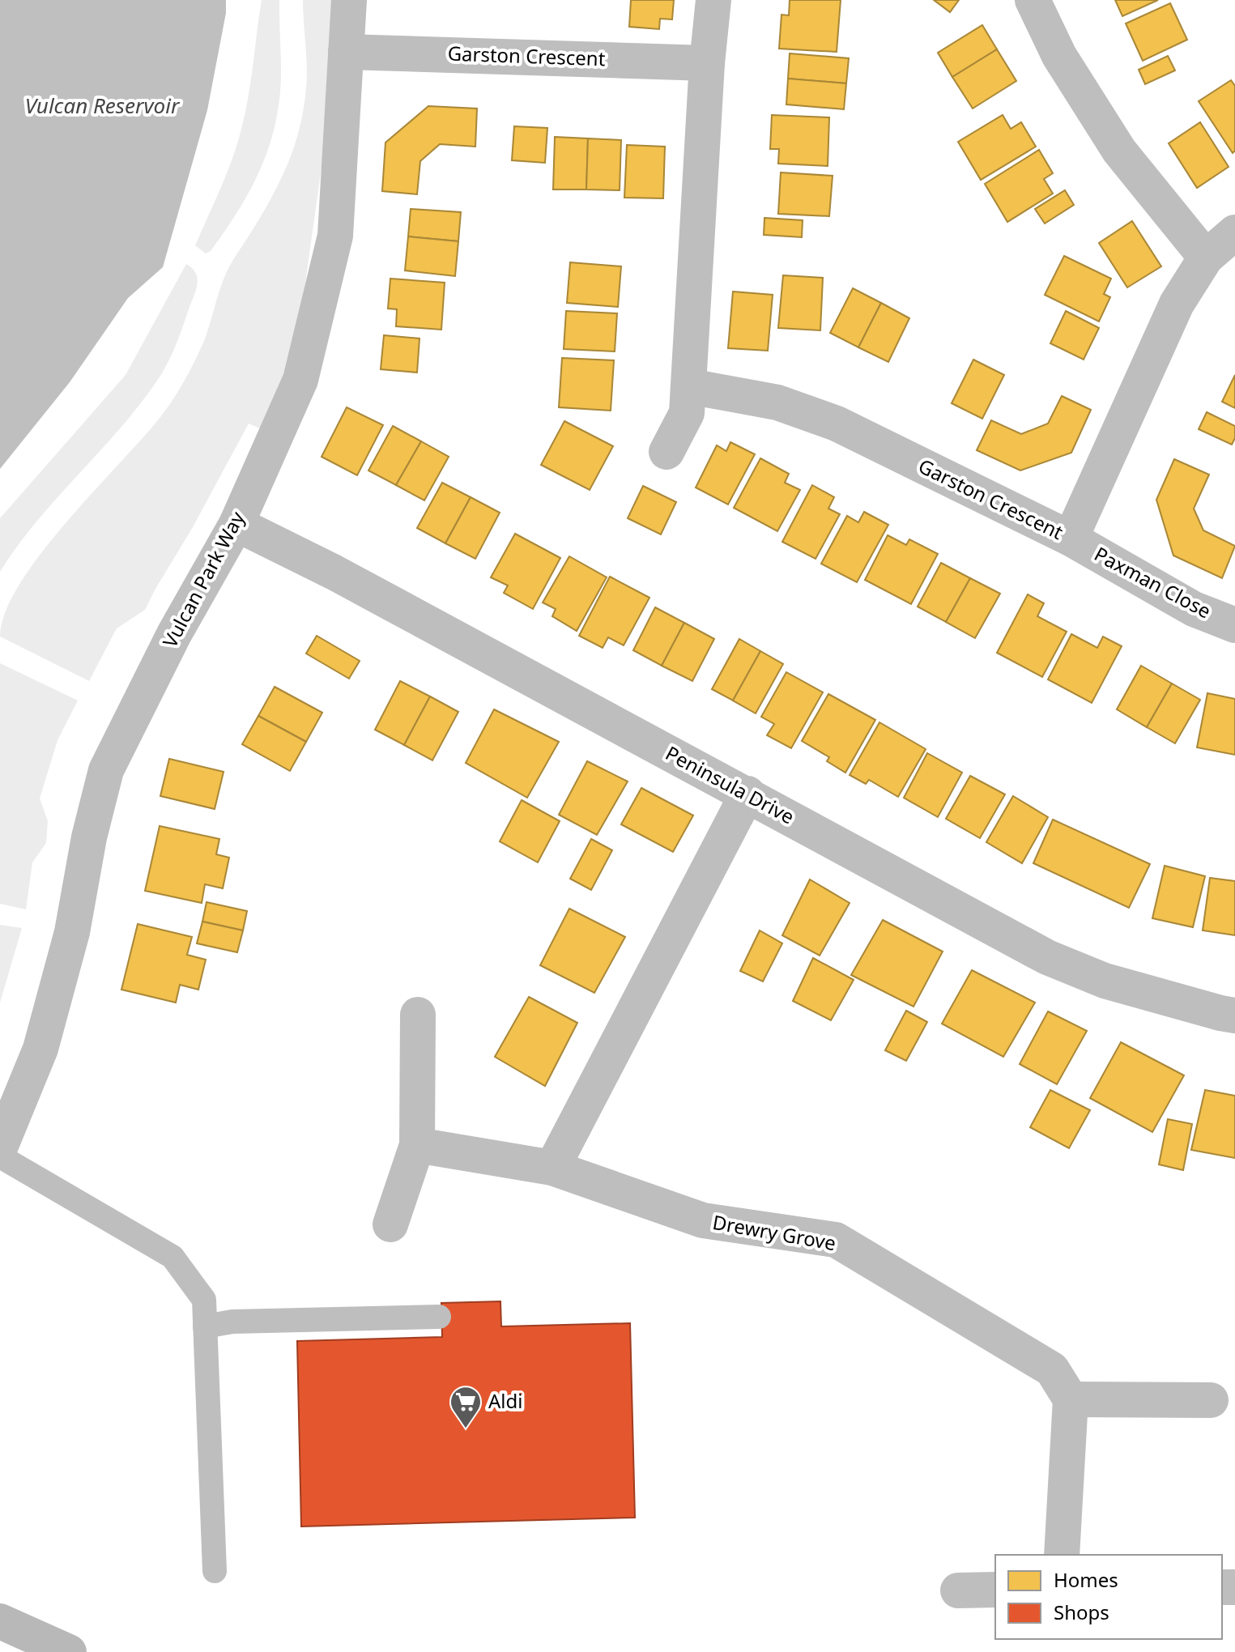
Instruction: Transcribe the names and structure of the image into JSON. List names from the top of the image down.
{
  "streets": {
    "street": [
      "Garston Crescent",
      "Vulcan Park Way",
      "Paxman Close",
      "Peninsula Drive",
      "Drewry Grove"
    ]
  },
  "crossings": [
    ["Garston Crescent", "Vulcan Park Way"],
    ["Garston Crescent", "Paxman Close"],
    ["Vulcan Park Way", "Peninsula Drive"]
  ],
  "water": ["Vulcan Reservoir"],
  "places": {
    "supermarket": ["Aldi"]
  },
  "legend": ["Homes", "Shops"]
}
